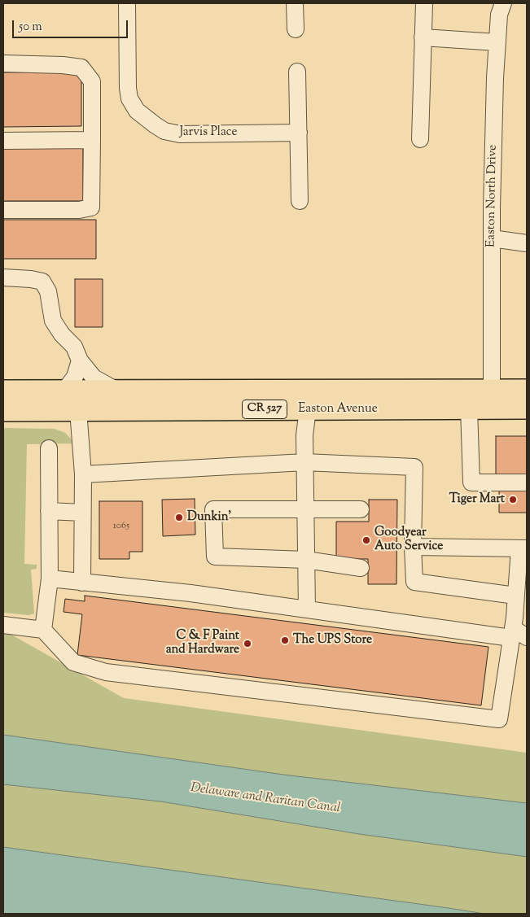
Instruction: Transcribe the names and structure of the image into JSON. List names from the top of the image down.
{
  "streets": {
    "main road": ["CR 527", "Easton Avenue"],
    "street": ["Jarvis Place", "Easton North Drive"]
  },
  "crossings": [
    ["Easton North Drive", "Easton Avenue"]
  ],
  "water": ["Delaware and Raritan Canal"],
  "places": [
    "Tiger Mart",
    "Dunkin'",
    "Goodyear Auto Service",
    "The UPS Store",
    "C & F Paint and Hardware"
  ],
  "house_numbers": ["1065"],
  "scale_bar": "50 m"
}
